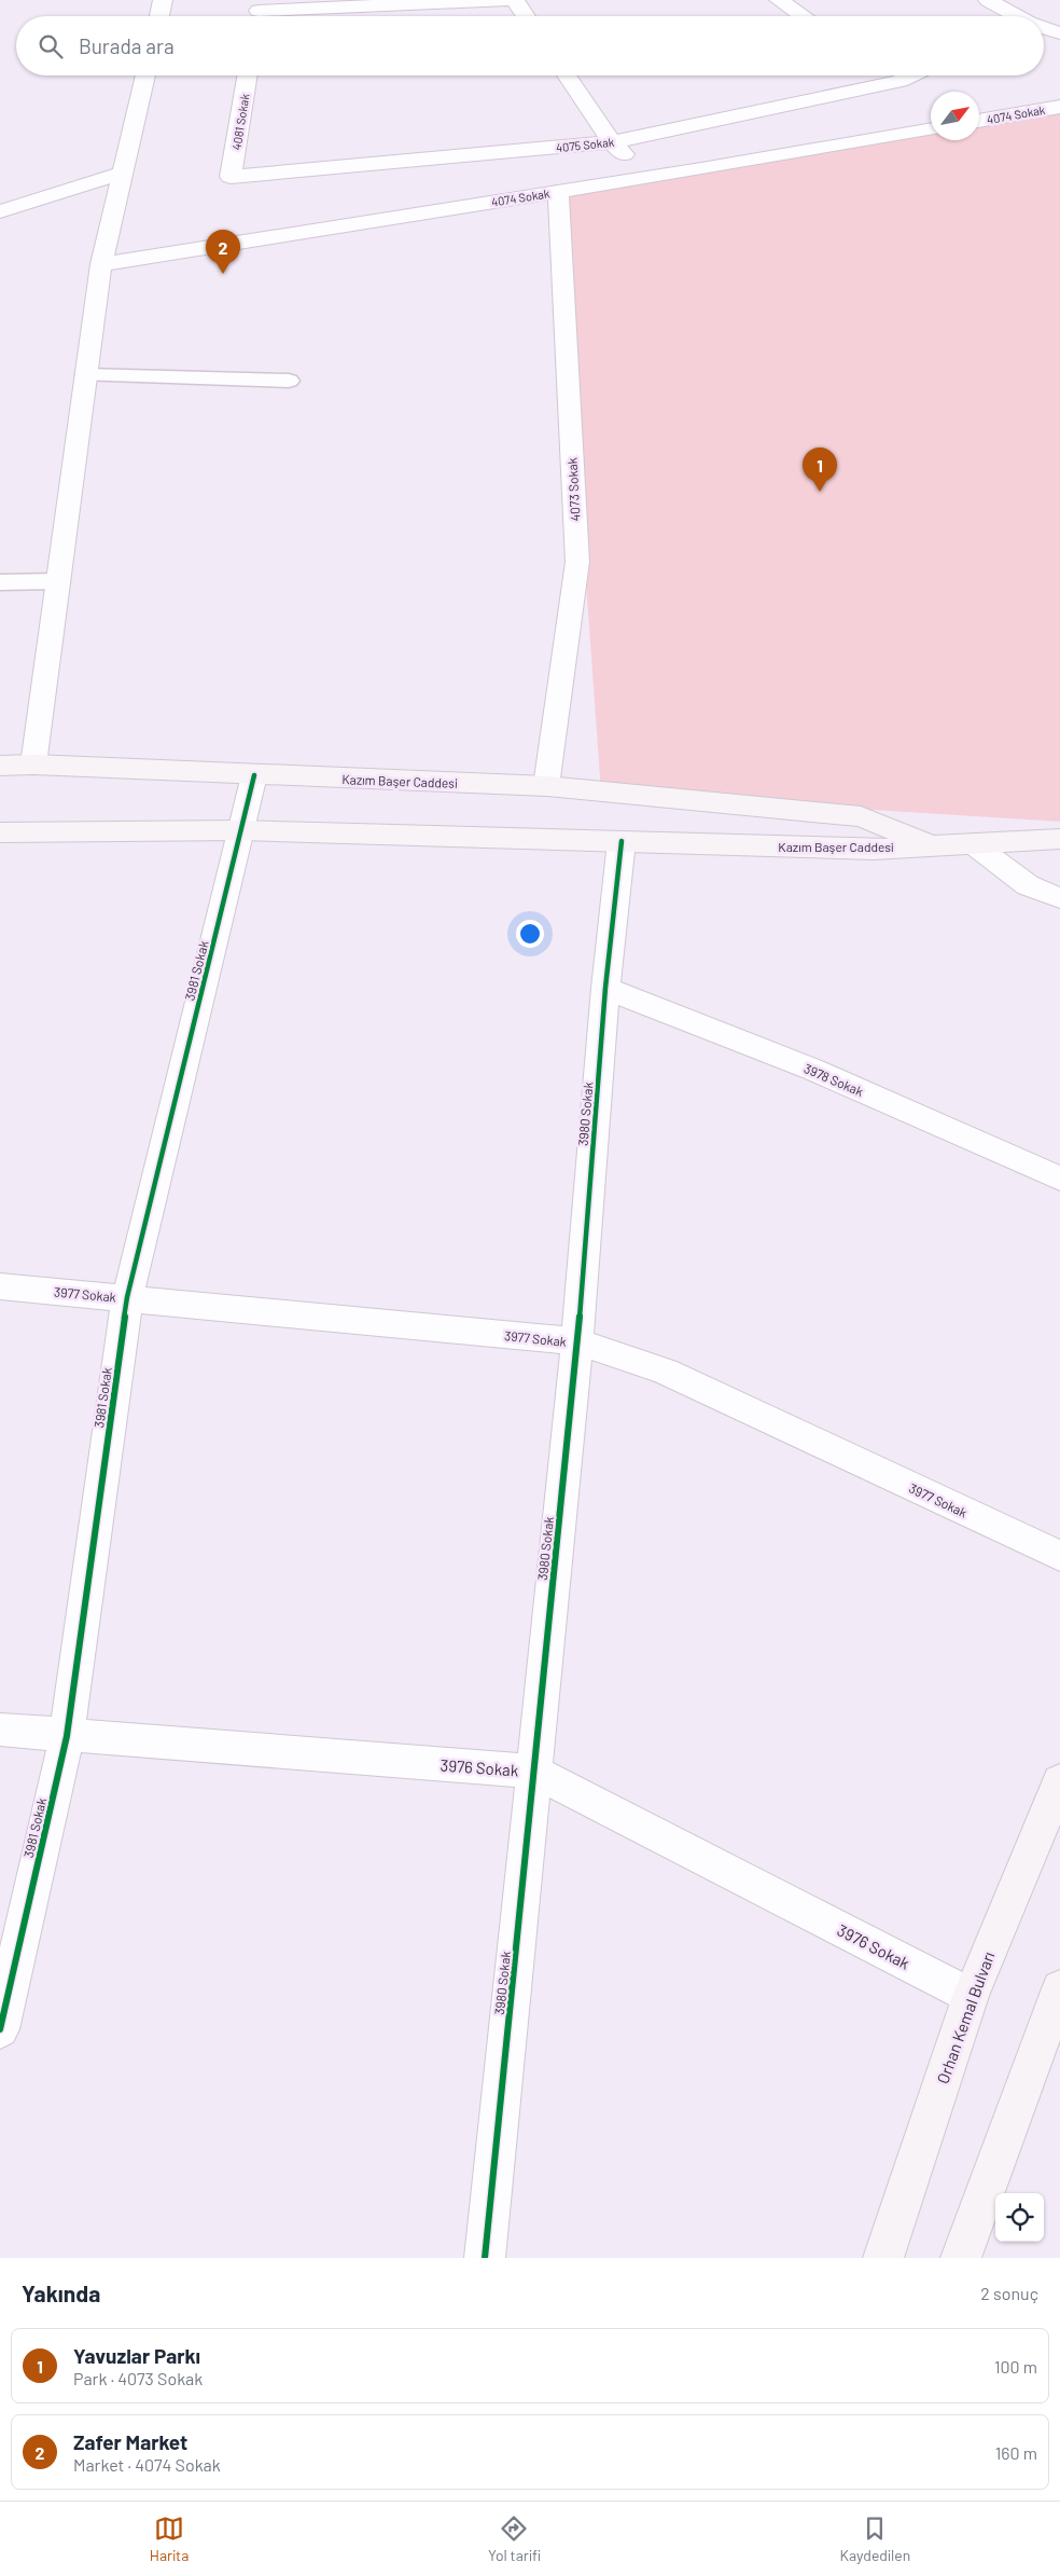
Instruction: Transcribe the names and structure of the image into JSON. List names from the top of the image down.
{
  "streets": {
    "main road": ["Kazım Başer Caddesi", "Orhan Kemal Bulvarı"],
    "street": [
      "4074 Sokak",
      "4081 Sokak",
      "4075 Sokak",
      "4073 Sokak",
      "3981 Sokak",
      "3978 Sokak",
      "3980 Sokak",
      "3977 Sokak",
      "3976 Sokak"
    ]
  },
  "crossings": [
    ["4074 Sokak", "4073 Sokak"],
    ["4081 Sokak", "4075 Sokak"],
    ["4073 Sokak", "Kazım Başer Caddesi"],
    ["Kazım Başer Caddesi", "3981 Sokak"],
    ["Kazım Başer Caddesi", "3980 Sokak"],
    ["3981 Sokak", "3977 Sokak"],
    ["3981 Sokak", "3976 Sokak"],
    ["3978 Sokak", "3980 Sokak"],
    ["3980 Sokak", "3977 Sokak"],
    ["3980 Sokak", "3976 Sokak"],
    ["3976 Sokak", "Orhan Kemal Bulvarı"]
  ],
  "north": "top right",
  "page": {
    "search": "Burada ara",
    "pins": ["2", "1"],
    "heading": ["Yakında", "2 sonuç"],
    "list": [
      {
        "mark": "1",
        "name": "Yavuzlar Parkı",
        "note": "Park · 4073 Sokak",
        "value": "100 m"
      },
      {
        "mark": "2",
        "name": "Zafer Market",
        "note": "Market · 4074 Sokak",
        "value": "160 m"
      }
    ],
    "nav": ["Harita", "Yol tarifi", "Kaydedilen"]
  }
}
